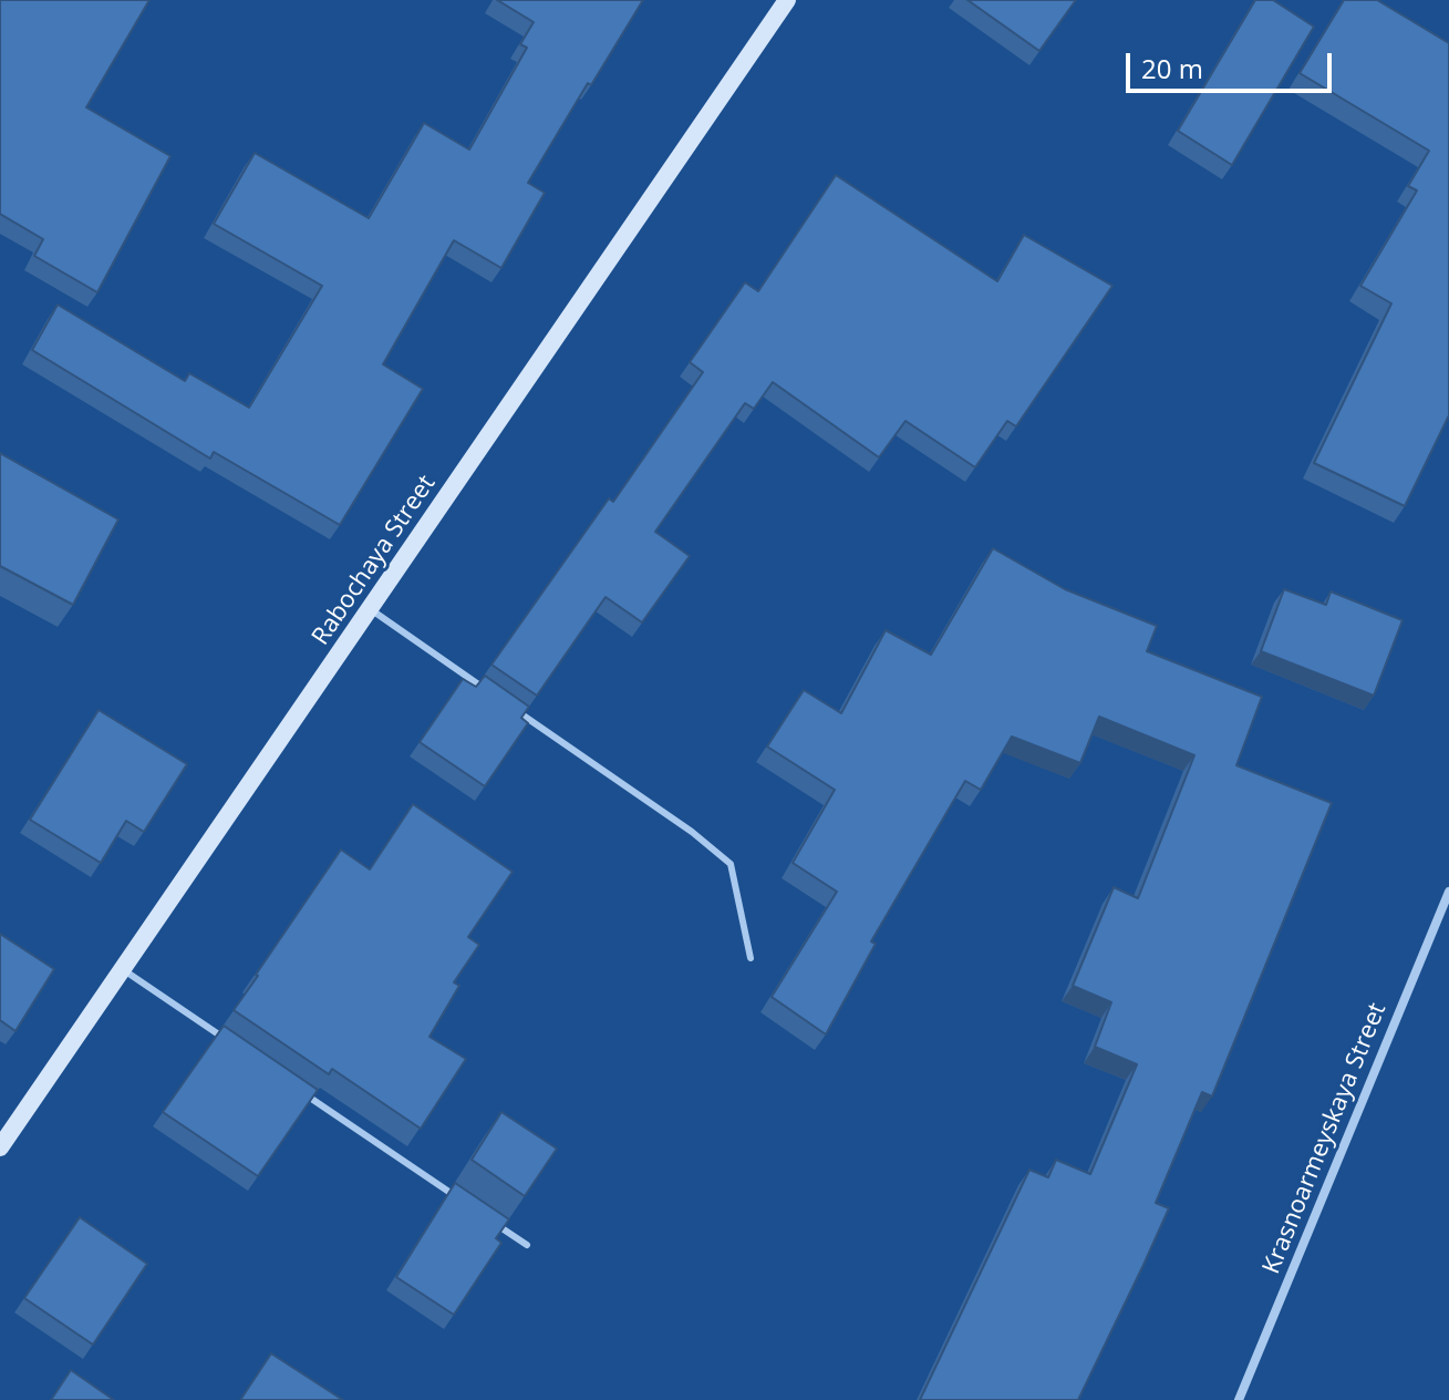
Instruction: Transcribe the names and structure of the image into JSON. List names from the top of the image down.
{
  "streets": {
    "main road": ["Rabochaya Street"],
    "street": ["Krasnoarmeyskaya Street"]
  },
  "scale_bar": "20 m"
}
